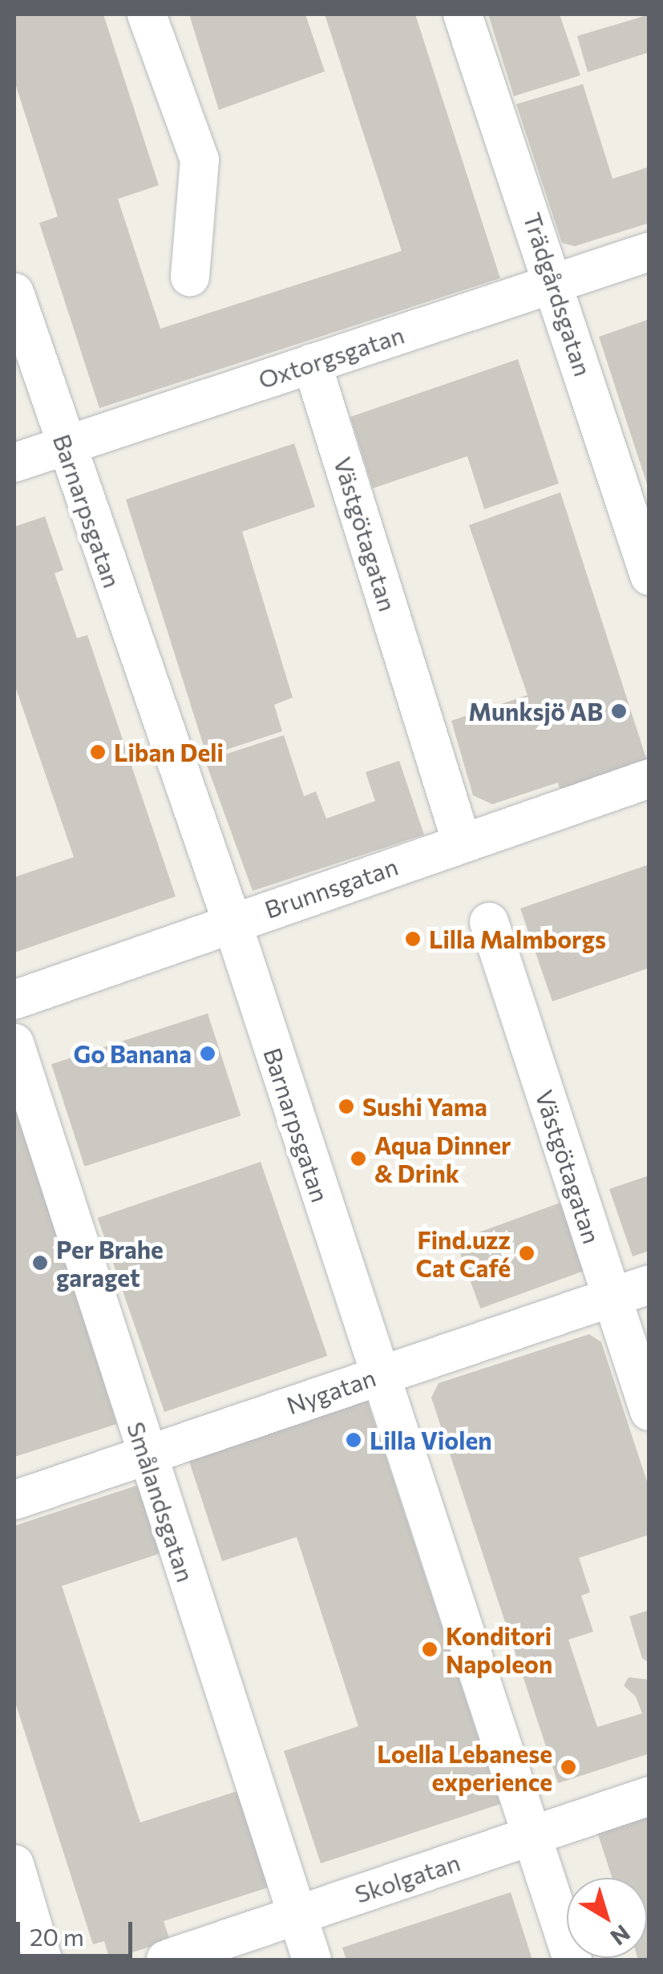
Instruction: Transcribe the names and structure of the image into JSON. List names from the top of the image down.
{
  "streets": {
    "street": [
      "Trädgårdsgatan",
      "Oxtorgsgatan",
      "Barnarpsgatan",
      "Västgötagatan",
      "Brunnsgatan",
      "Nygatan",
      "Smålandsgatan",
      "Skolgatan"
    ]
  },
  "crossings": [
    ["Trädgårdsgatan", "Oxtorgsgatan"],
    ["Oxtorgsgatan", "Barnarpsgatan"],
    ["Oxtorgsgatan", "Västgötagatan"],
    ["Barnarpsgatan", "Brunnsgatan"],
    ["Barnarpsgatan", "Nygatan"],
    ["Barnarpsgatan", "Skolgatan"],
    ["Västgötagatan", "Brunnsgatan"],
    ["Västgötagatan", "Nygatan"],
    ["Nygatan", "Smålandsgatan"],
    ["Smålandsgatan", "Skolgatan"]
  ],
  "places": [
    "Munksjö AB",
    "Liban Deli",
    "Lilla Malmborgs",
    "Go Banana",
    "Sushi Yama",
    "Aqua Dinner & Drink",
    "Find.uzz Cat Café",
    "Per Brahe garaget",
    "Lilla Violen",
    "Konditori Napoleon",
    "Loella Lebanese experience"
  ],
  "scale_bar": "20 m",
  "north": "bottom right"
}
